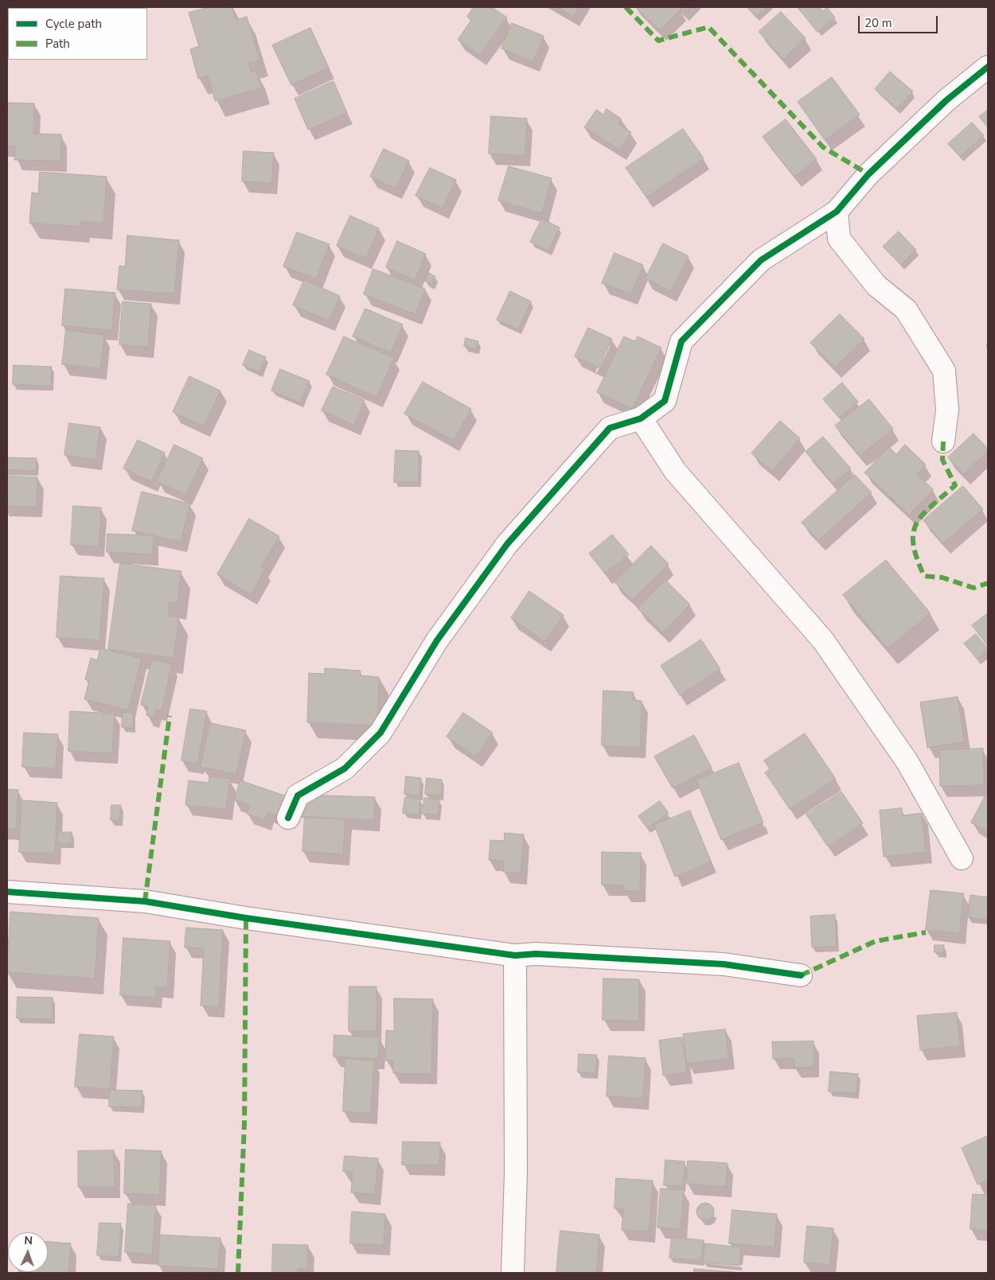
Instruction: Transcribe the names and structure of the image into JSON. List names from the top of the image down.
{
  "legend": ["Cycle path", "Path"],
  "scale_bar": "20 m",
  "north": "top"
}
